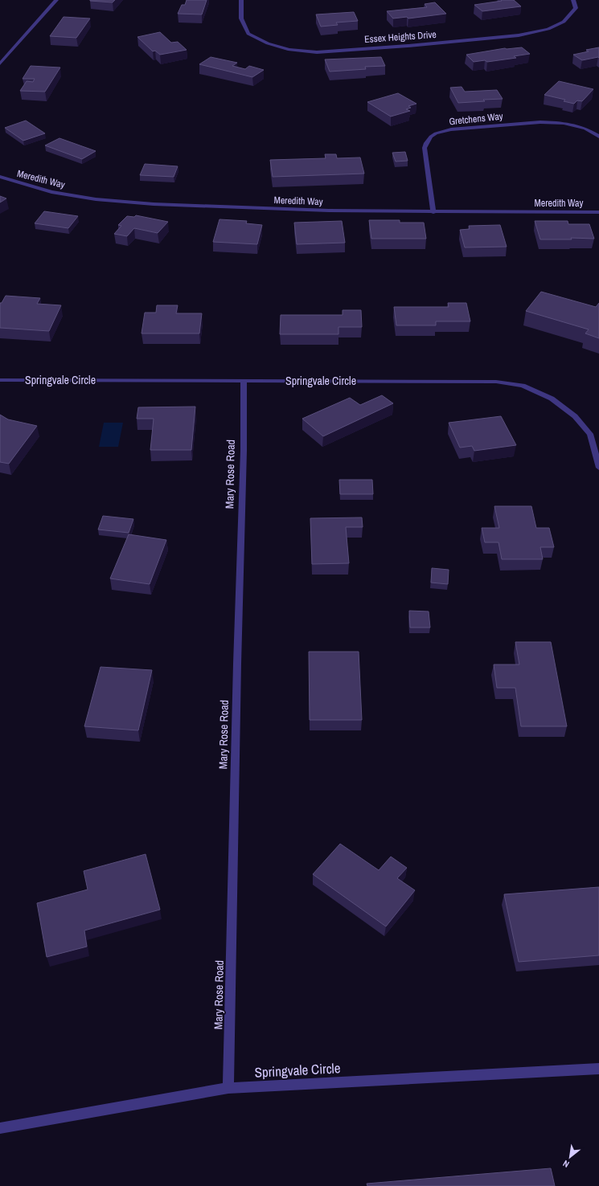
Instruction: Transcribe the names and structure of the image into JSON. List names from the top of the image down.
{
  "streets": {
    "street": [
      "Essex Heights Drive",
      "Gretchens Way",
      "Meredith Way",
      "Springvale Circle",
      "Mary Rose Road"
    ]
  },
  "crossings": [
    ["Gretchens Way", "Meredith Way"],
    ["Springvale Circle", "Mary Rose Road"]
  ],
  "north": "bottom left"
}
